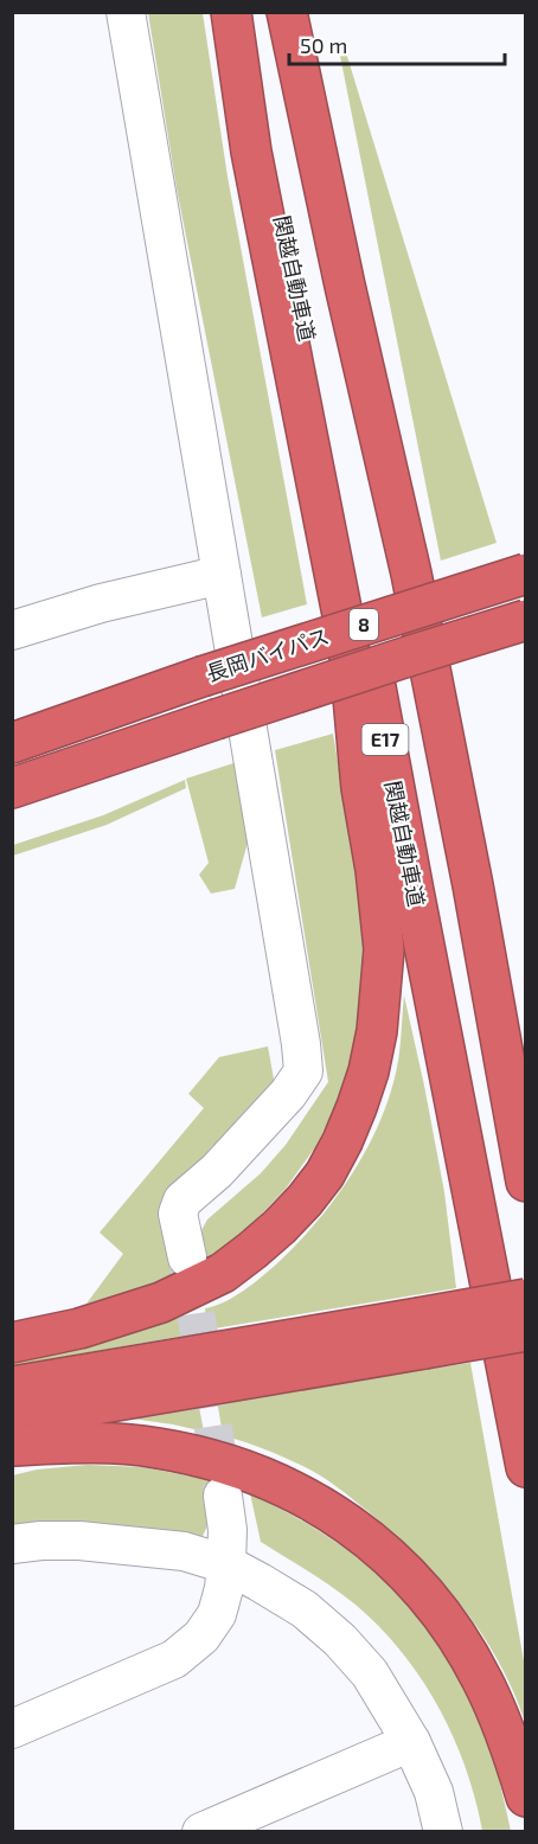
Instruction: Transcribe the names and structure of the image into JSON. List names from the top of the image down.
{
  "streets": {
    "highway": [
      "関越自動車道",
      "8",
      "長岡バイパス",
      "E17"
    ]
  },
  "scale_bar": "50 m"
}
